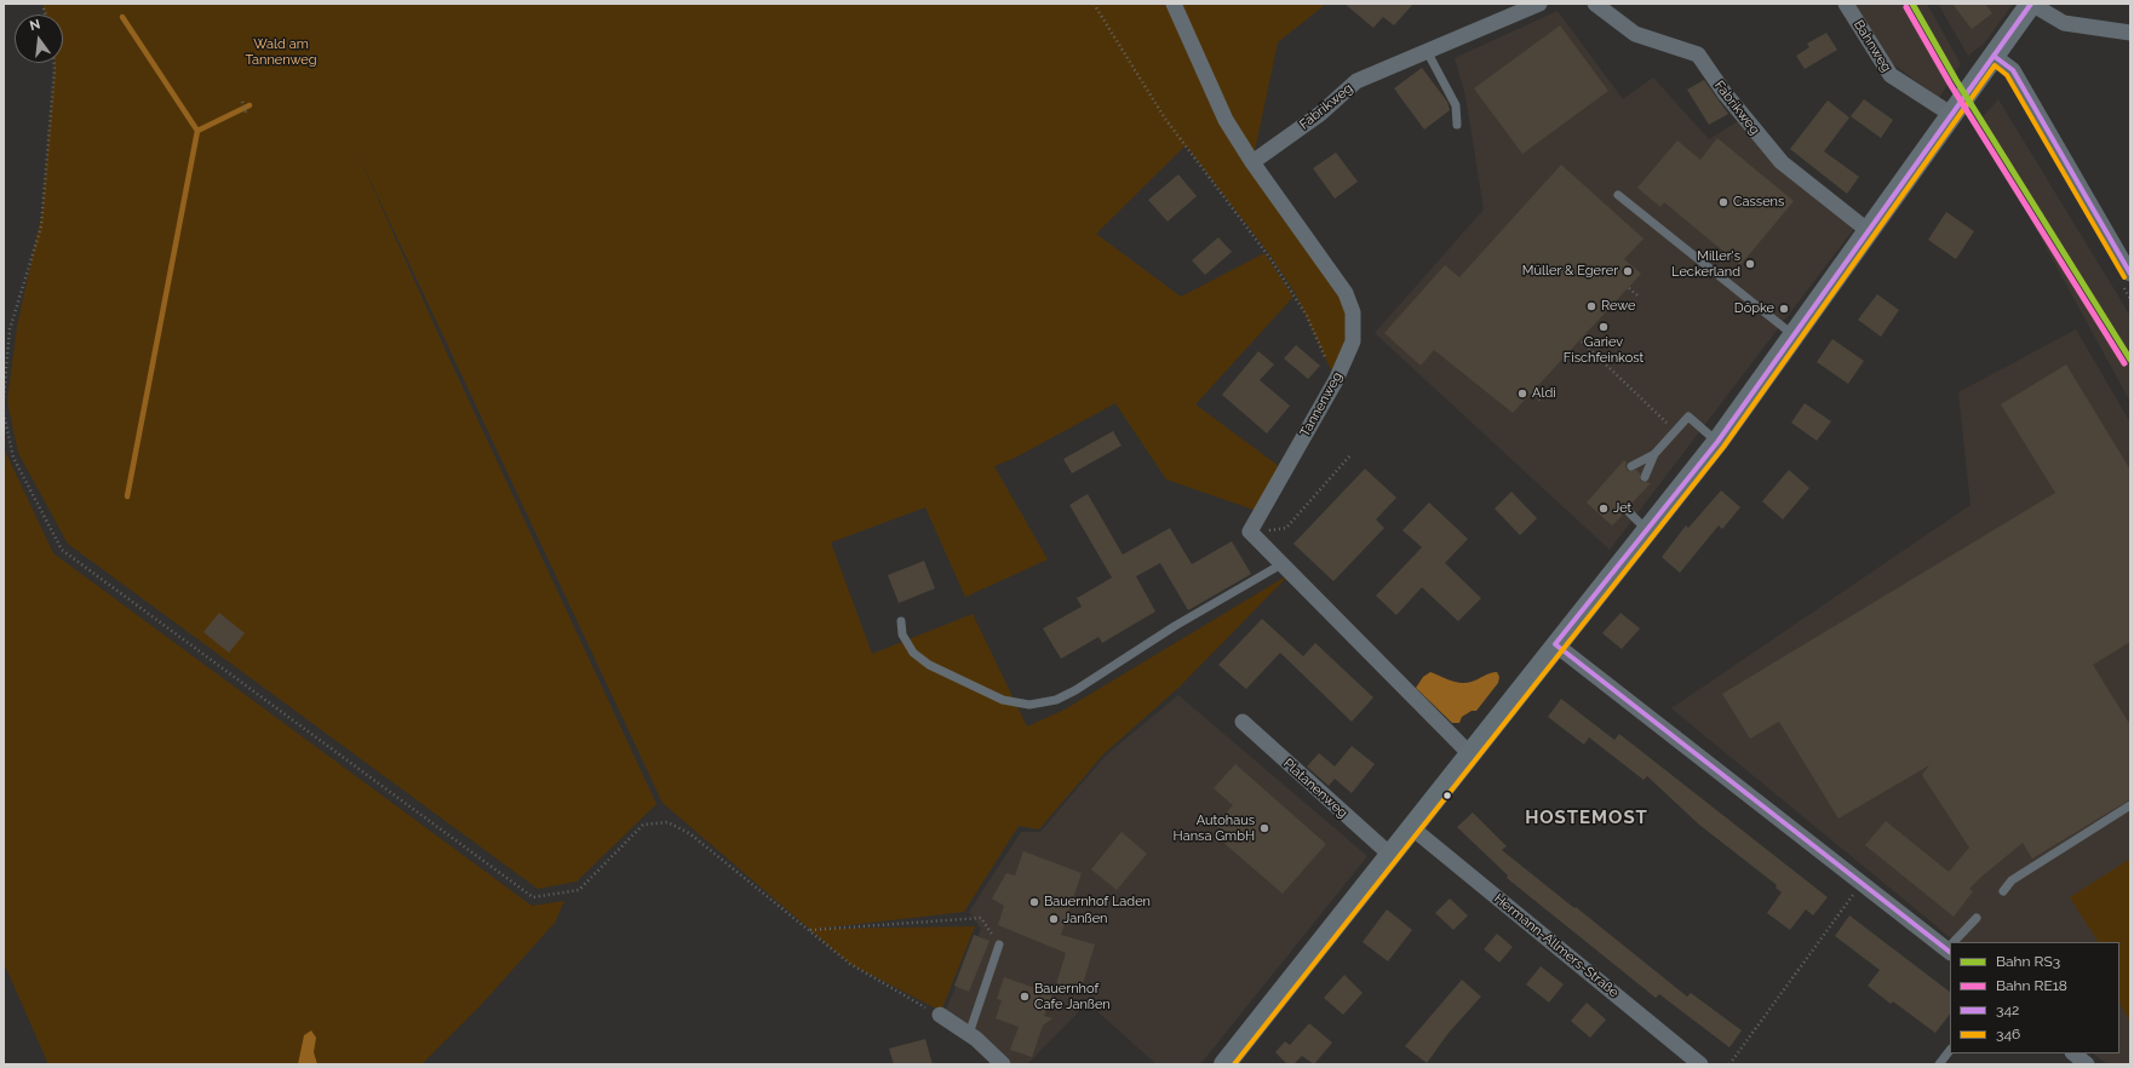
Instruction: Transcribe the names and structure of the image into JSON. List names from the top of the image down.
{
  "streets": {
    "street": [
      "Bahnweg",
      "Fabrikweg",
      "Tannenweg",
      "Platanenweg",
      "Hermann-Allmers-Straße"
    ]
  },
  "crossings": [
    ["Fabrikweg", "Tannenweg"]
  ],
  "districts": ["HOSTEMOST"],
  "parks": ["Wald am Tannenweg"],
  "places": [
    "Cassens",
    "Miller's Leckerland",
    "Müller & Egerer",
    "Rewe",
    "Döpke",
    "Gariev Fischfeinkost",
    "Aldi",
    "Jet",
    "Autohaus Hansa GmbH",
    "Bauernhof Laden",
    "Janßen",
    "Bauernhof Cafe Janßen"
  ],
  "lines": [
    "rail line RS3",
    "transit line 342",
    "rail line RE18",
    "transit line 346"
  ],
  "legend": [
    "Bahn RS3",
    "Bahn RE18",
    "342",
    "346"
  ],
  "north": "top"
}
